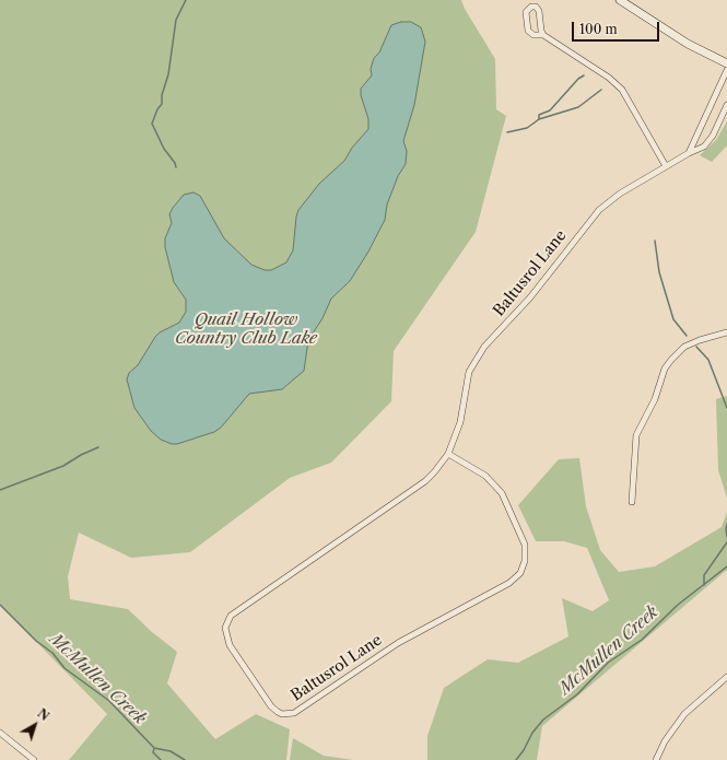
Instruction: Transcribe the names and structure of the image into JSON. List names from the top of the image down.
{
  "streets": {
    "street": ["Baltusrol Lane"]
  },
  "water": ["Quail Hollow Country Club Lake", "McMullen Creek"],
  "scale_bar": "100 m",
  "north": "top right"
}
